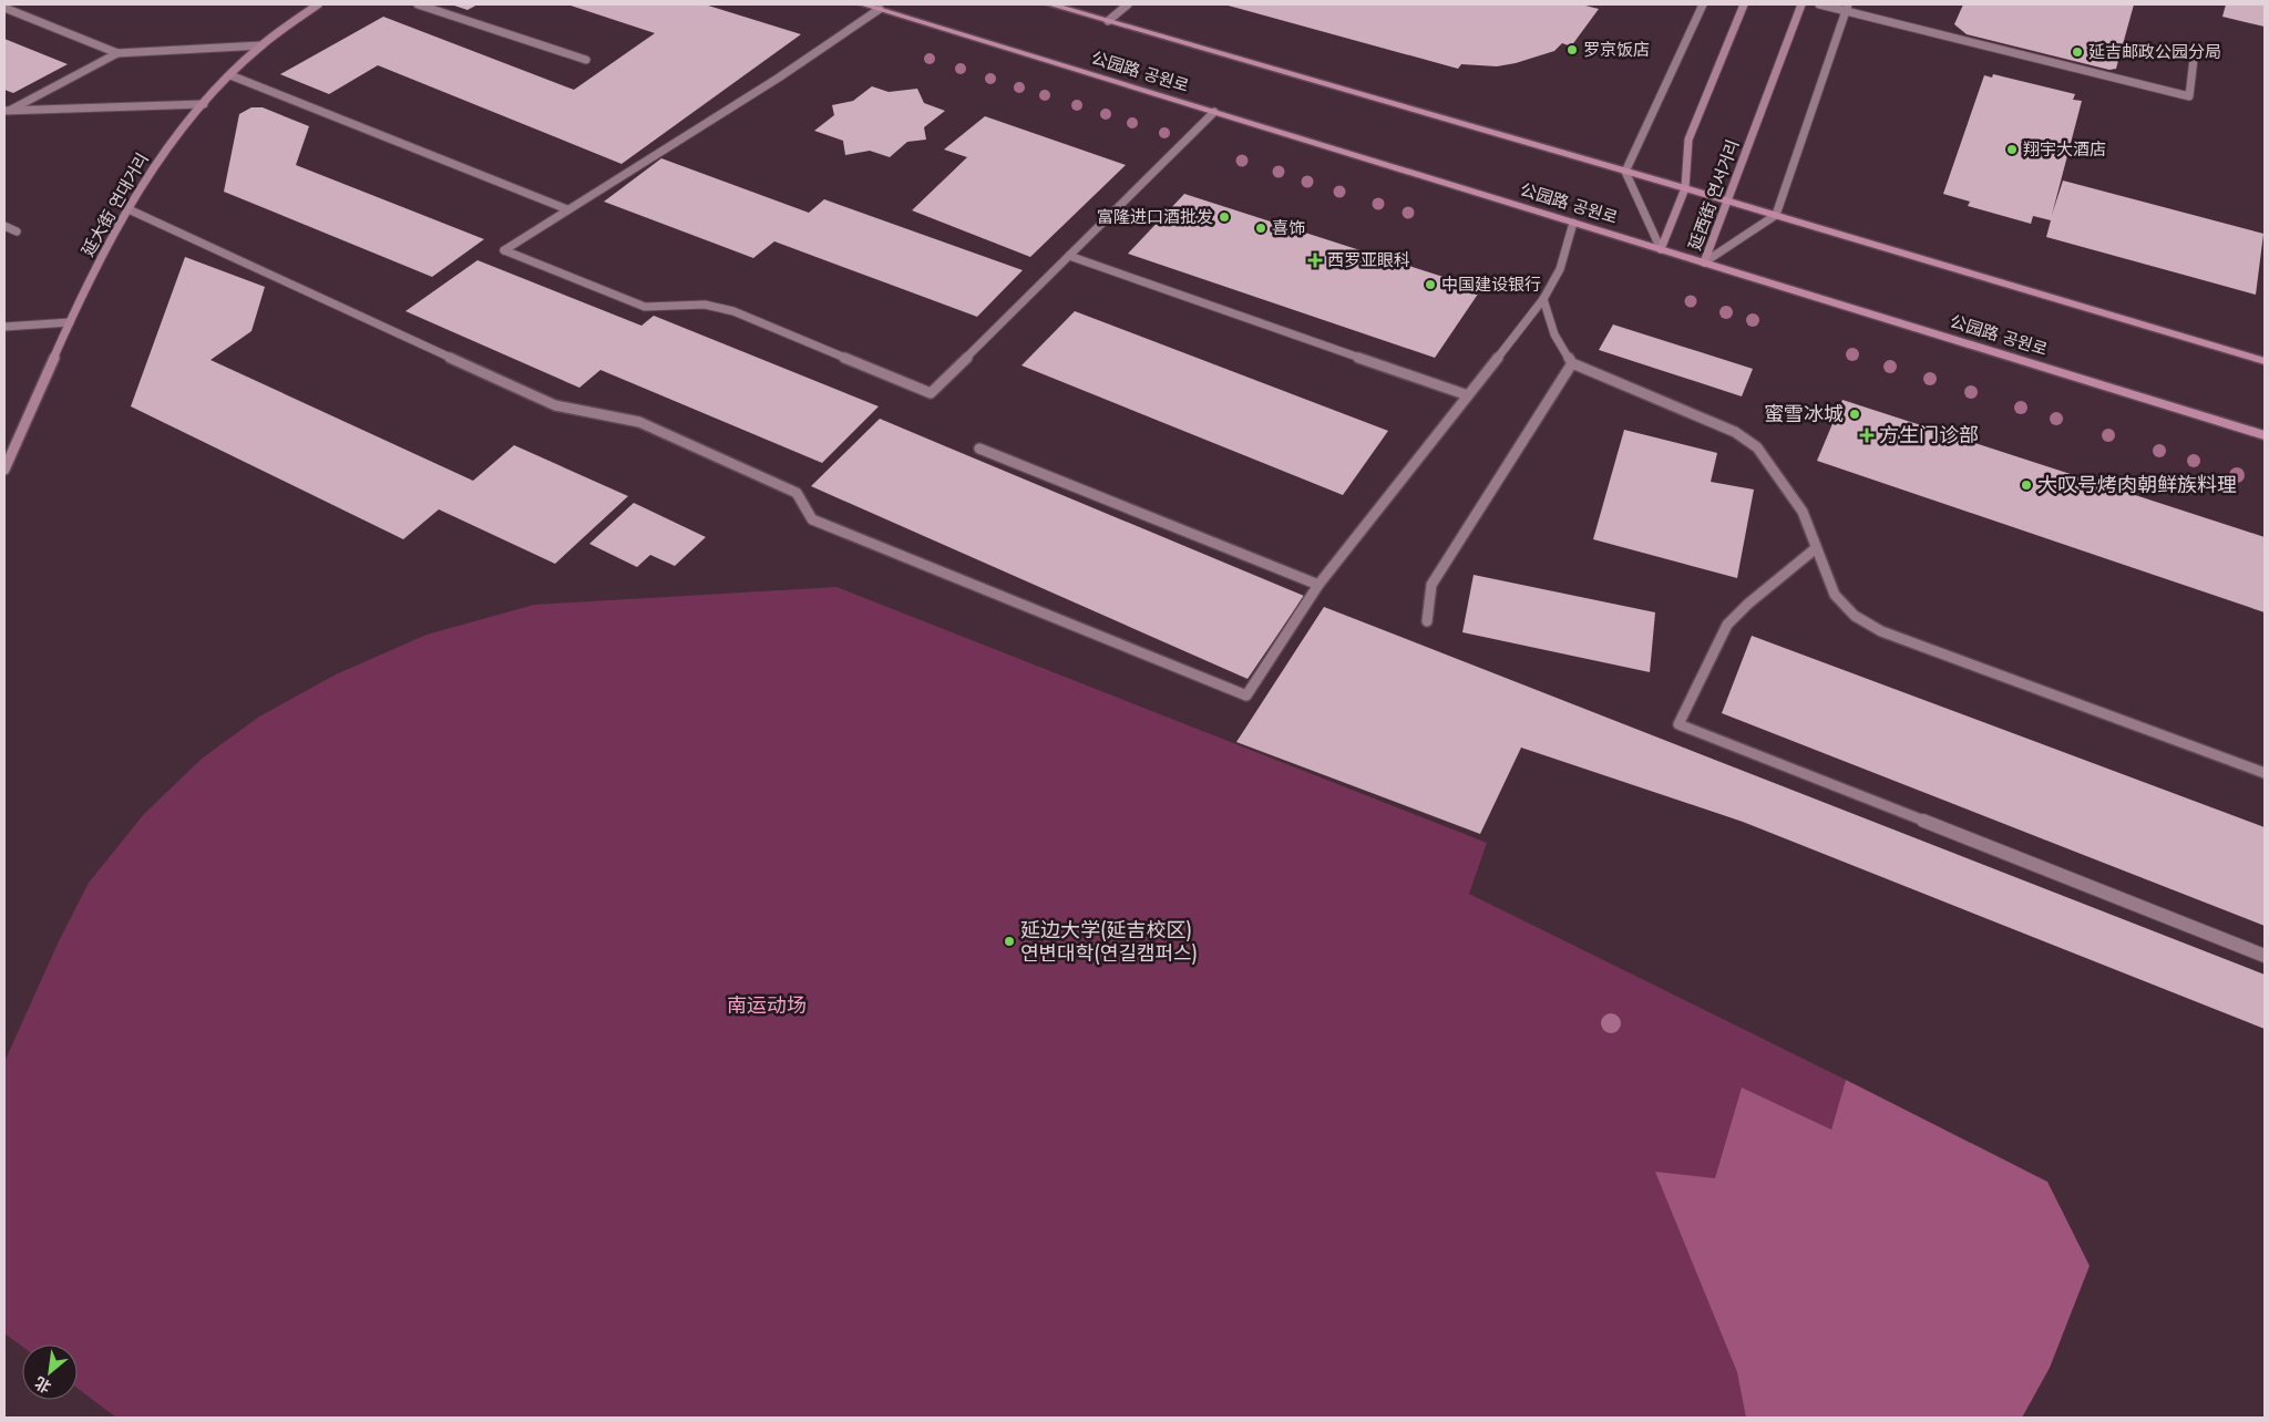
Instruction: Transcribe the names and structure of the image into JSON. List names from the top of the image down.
{
  "streets": {
    "main road": ["公园路 공원로", "延西街 연서거리", "延大街 연대거리"]
  },
  "crossings": [
    ["公园路 공원로", "延西街 연서거리"]
  ],
  "parks": ["南运动场"],
  "places": {
    "other": [
      "罗京饭店",
      "延吉邮政公园分局",
      "翔宇大酒店",
      "富隆进口酒批发",
      "喜饰",
      "中国建设银行",
      "蜜雪冰城",
      "大叹号烤肉朝鲜族料理",
      "延边大学(延吉校区) 연변대학(연길캠퍼스)"
    ],
    "health": ["西罗亚眼科", "方生门诊部"]
  },
  "north": "bottom left"
}
